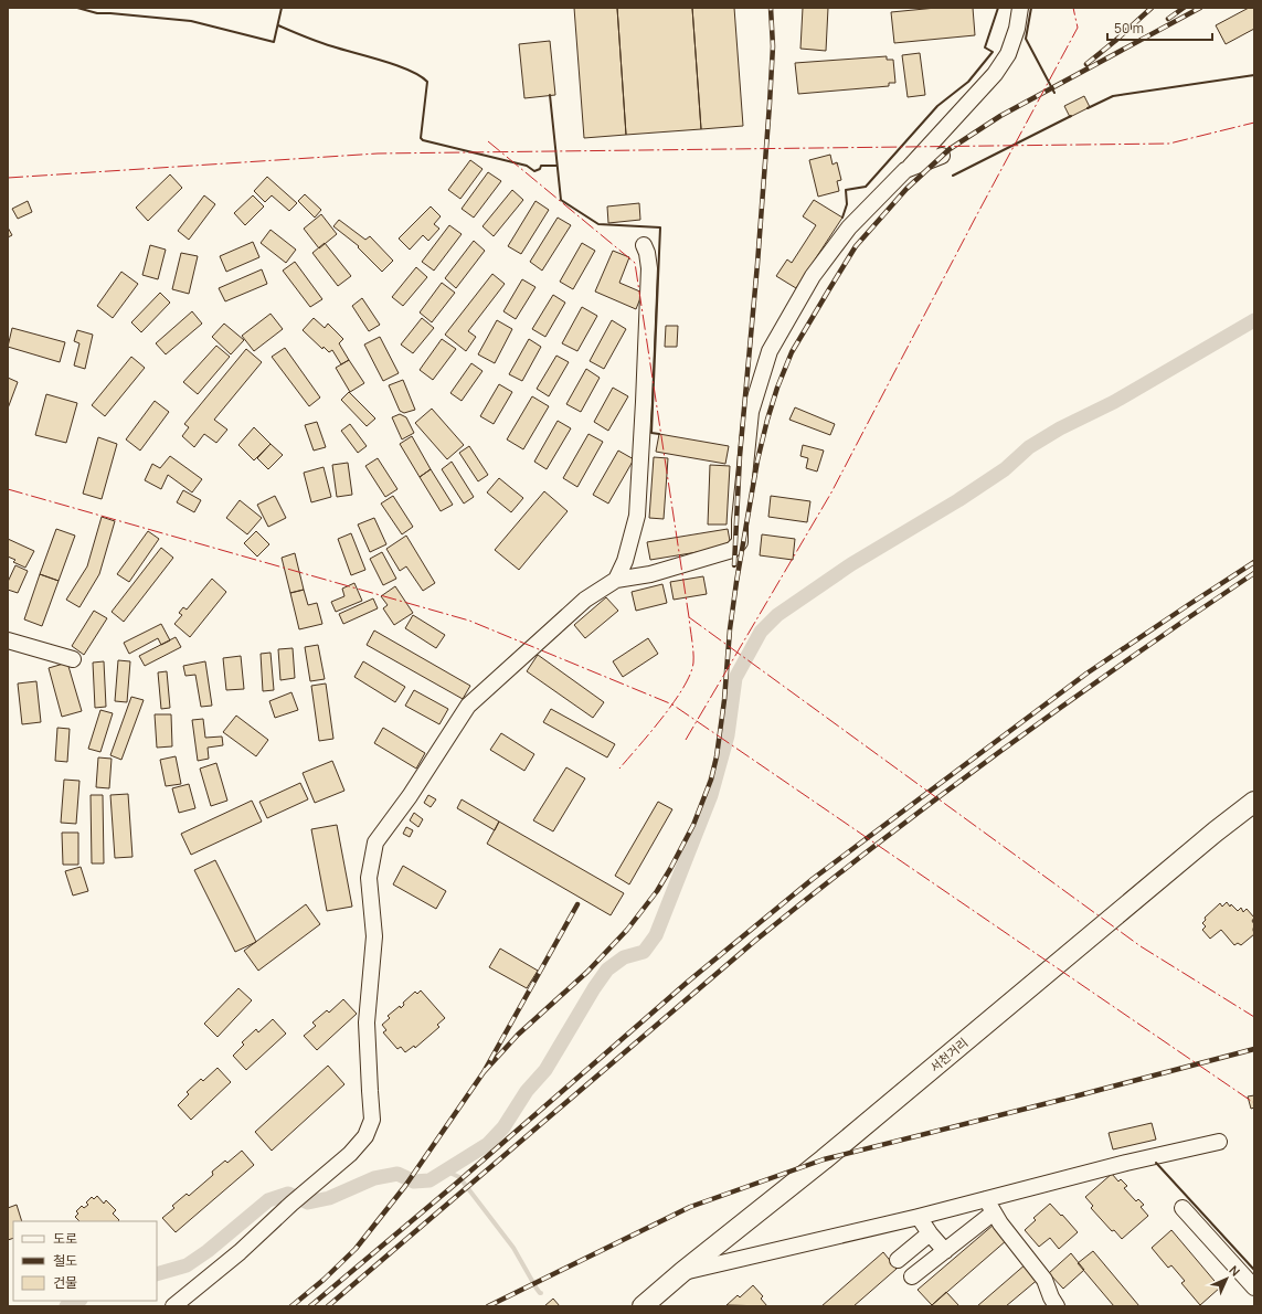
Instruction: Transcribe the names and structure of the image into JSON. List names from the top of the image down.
{
  "streets": {
    "main road": ["서천거리"]
  },
  "legend": ["도로", "철도", "건물"],
  "scale_bar": "50 m",
  "north": "top right"
}
